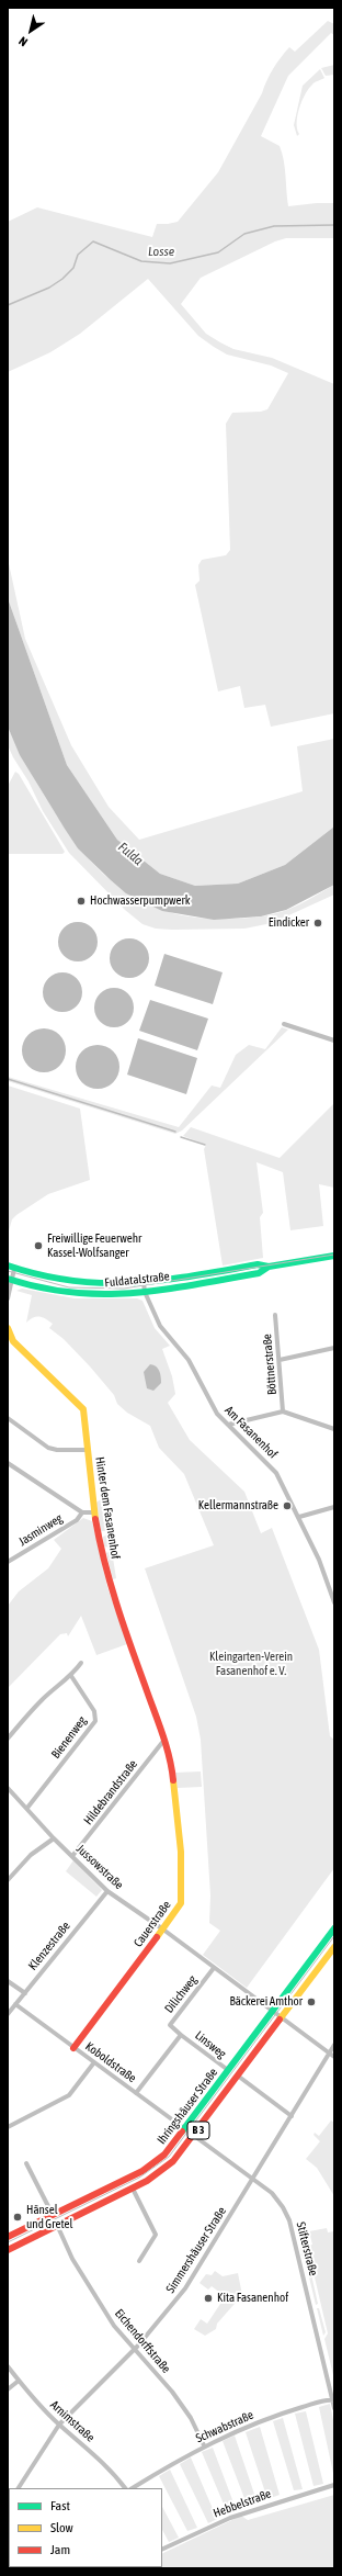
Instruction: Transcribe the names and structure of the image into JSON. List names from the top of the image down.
{
  "streets": {
    "main road": [
      "Fuldatalstraße",
      "Hinter dem Fasanenhof",
      "Cauerstraße",
      "Ihringshäuser Straße",
      "B 3"
    ],
    "street": [
      "Böttnerstraße",
      "Am Fasanenhof",
      "Jasminweg",
      "Bienenweg",
      "Hildebrandstraße",
      "Jussowstraße",
      "Klenzestraße",
      "Dilichweg",
      "Linsweg",
      "Koboldstraße",
      "Stifterstraße",
      "Simmershäuser Straße",
      "Eichendorffstraße",
      "Arnimstraße",
      "Schwabstraße",
      "Hebbelstraße"
    ]
  },
  "crossings": [
    ["Fuldatalstraße", "Am Fasanenhof"],
    ["Böttnerstraße", "Am Fasanenhof"],
    ["Hinter dem Fasanenhof", "Hildebrandstraße"],
    ["Hinter dem Fasanenhof", "Cauerstraße"],
    ["Bienenweg", "Jussowstraße"],
    ["Hildebrandstraße", "Jussowstraße"],
    ["Hildebrandstraße", "Cauerstraße"],
    ["Jussowstraße", "Cauerstraße"],
    ["Jussowstraße", "Klenzestraße"],
    ["Jussowstraße", "Dilichweg"],
    ["Jussowstraße", "Ihringshäuser Straße"],
    ["Jussowstraße", "Simmershäuser Straße"],
    ["Cauerstraße", "Koboldstraße"],
    ["Klenzestraße", "Koboldstraße"],
    ["Dilichweg", "Linsweg"],
    ["Linsweg", "Ihringshäuser Straße"],
    ["Koboldstraße", "Ihringshäuser Straße"],
    ["Koboldstraße", "Stifterstraße"],
    ["Ihringshäuser Straße", "Stifterstraße"],
    ["Ihringshäuser Straße", "Eichendorffstraße"],
    ["Stifterstraße", "Simmershäuser Straße"],
    ["Stifterstraße", "Schwabstraße"],
    ["Simmershäuser Straße", "Eichendorffstraße"],
    ["Simmershäuser Straße", "Arnimstraße"],
    ["Eichendorffstraße", "Schwabstraße"]
  ],
  "water": ["Losse", "Fulda"],
  "parks": ["Kleingarten-Verein Fasanenhof e. V."],
  "places": [
    "Hochwasserpumpwerk",
    "Eindicker",
    "Freiwillige Feuerwehr Kassel-Wolfsanger",
    "Kellermannstraße",
    "Bäckerei Amthor",
    "Hänsel und Gretel",
    "Kita Fasanenhof"
  ],
  "legend": ["Fast", "Slow", "Jam"],
  "north": "bottom left"
}
